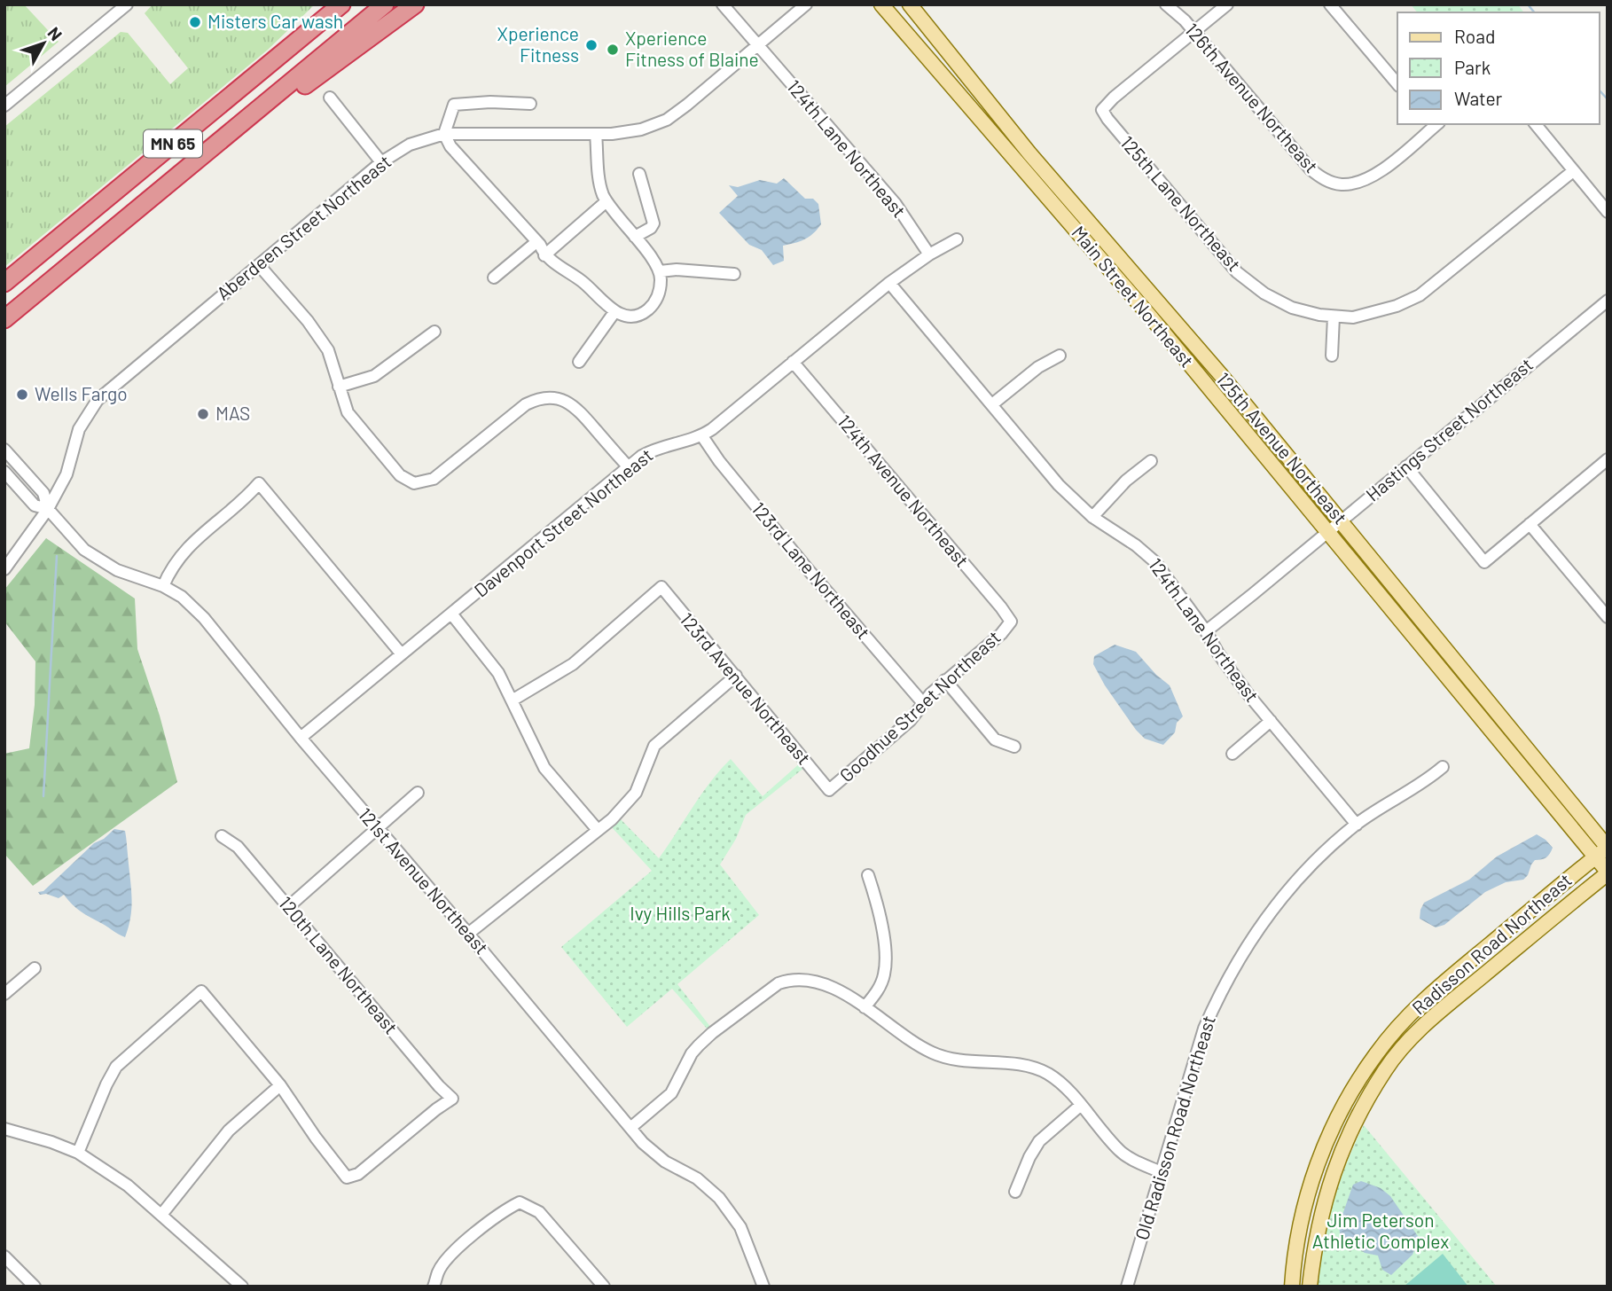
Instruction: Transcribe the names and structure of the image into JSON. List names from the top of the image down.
{
  "streets": {
    "highway": ["MN 65"],
    "main road": ["Main Street Northeast", "125th Avenue Northeast", "Radisson Road Northeast"],
    "street": [
      "126th Avenue Northeast",
      "124th Lane Northeast",
      "125th Lane Northeast",
      "Aberdeen Street Northeast",
      "Hastings Street Northeast",
      "124th Avenue Northeast",
      "Davenport Street Northeast",
      "123rd Lane Northeast",
      "123rd Avenue Northeast",
      "Goodhue Street Northeast",
      "121st Avenue Northeast",
      "120th Lane Northeast",
      "Old Radisson Road Northeast"
    ]
  },
  "crossings": [
    ["126th Avenue Northeast", "125th Lane Northeast"],
    ["124th Lane Northeast", "Aberdeen Street Northeast"],
    ["124th Lane Northeast", "Hastings Street Northeast"],
    ["124th Lane Northeast", "Davenport Street Northeast"],
    ["124th Lane Northeast", "Old Radisson Road Northeast"],
    ["Aberdeen Street Northeast", "121st Avenue Northeast"],
    ["Main Street Northeast", "Hastings Street Northeast"],
    ["Main Street Northeast", "Radisson Road Northeast"],
    ["Hastings Street Northeast", "125th Avenue Northeast"],
    ["125th Avenue Northeast", "Radisson Road Northeast"],
    ["124th Avenue Northeast", "Davenport Street Northeast"],
    ["124th Avenue Northeast", "Goodhue Street Northeast"],
    ["Davenport Street Northeast", "123rd Lane Northeast"],
    ["Davenport Street Northeast", "121st Avenue Northeast"],
    ["123rd Lane Northeast", "Goodhue Street Northeast"],
    ["123rd Avenue Northeast", "Goodhue Street Northeast"]
  ],
  "parks": ["Ivy Hills Park", "Jim Peterson Athletic Complex"],
  "places": [
    "Misters Car wash",
    "Xperience Fitness",
    "Xperience Fitness of Blaine",
    "Wells Fargo",
    "MAS"
  ],
  "legend": ["Road", "Park", "Water"],
  "north": "top right"
}
